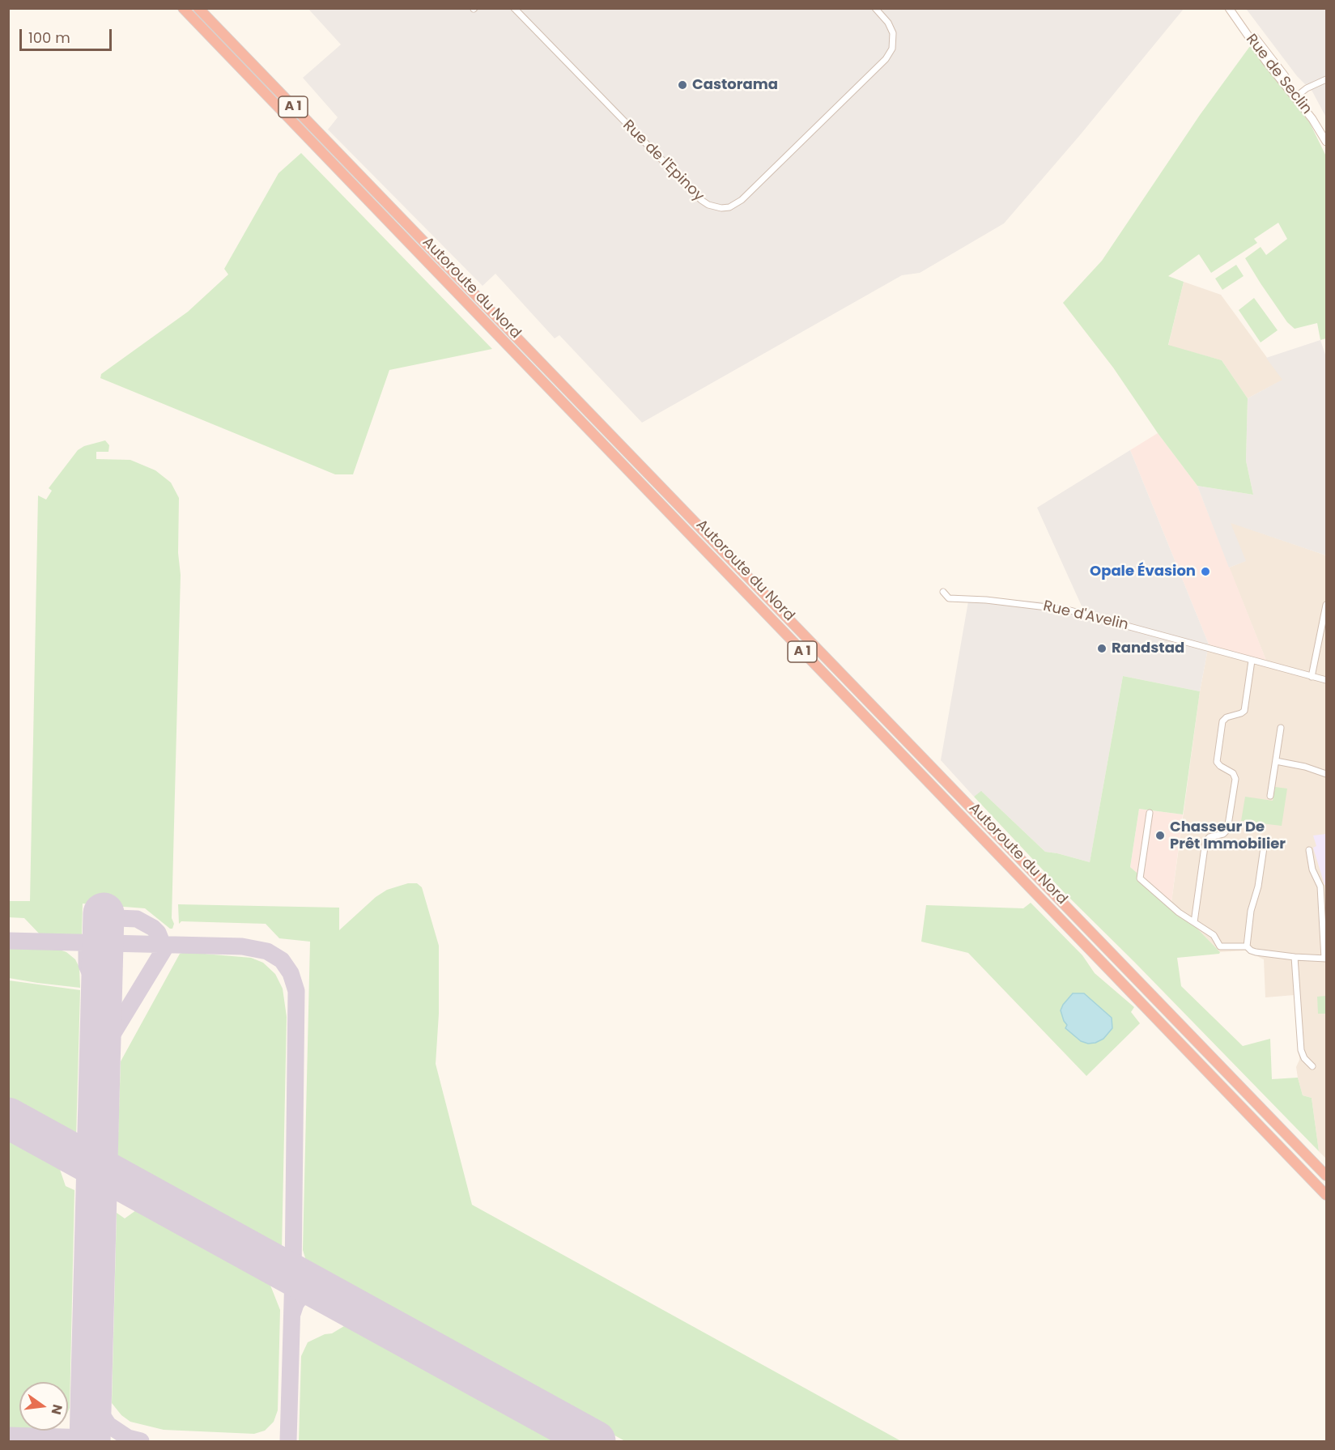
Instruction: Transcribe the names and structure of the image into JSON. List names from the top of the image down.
{
  "streets": {
    "highway": ["A 1", "Autoroute du Nord"],
    "main road": ["Rue de Seclin"],
    "street": ["Rue de l'Epinoy", "Rue d'Avelin"]
  },
  "places": [
    "Castorama",
    "Opale Évasion",
    "Randstad",
    "Chasseur De Prêt Immobilier"
  ],
  "scale_bar": "100 m",
  "north": "right"
}
